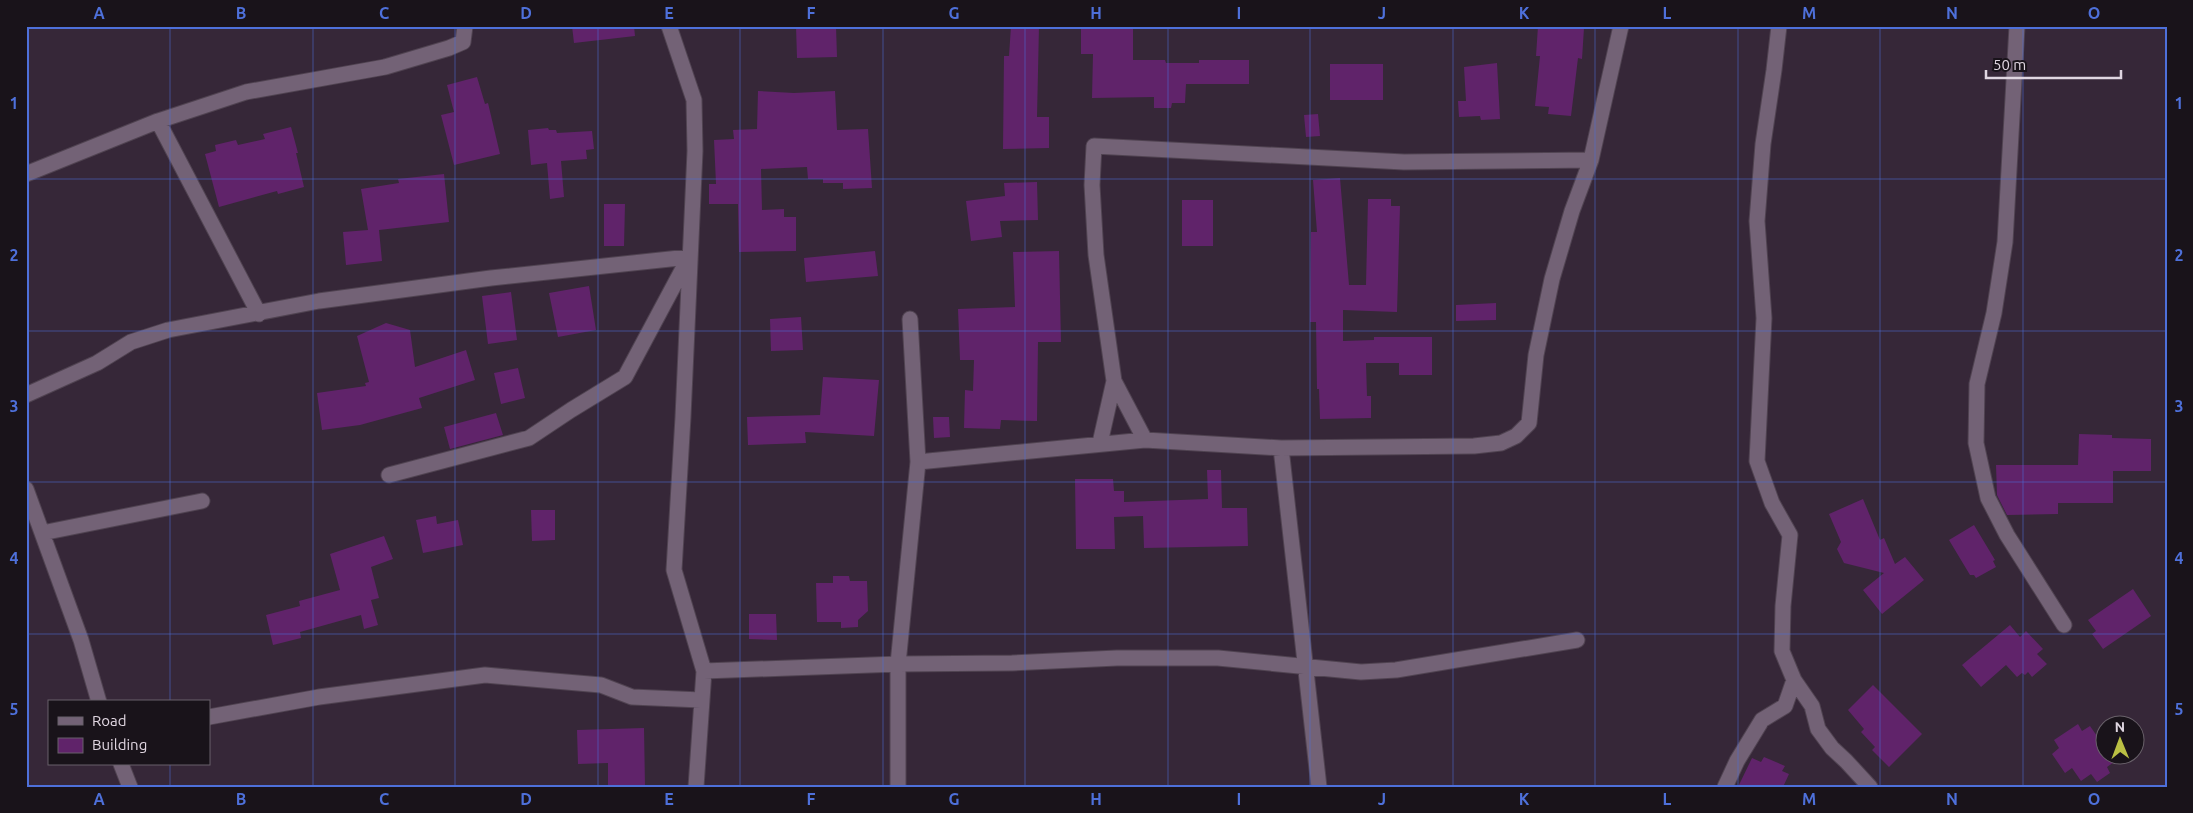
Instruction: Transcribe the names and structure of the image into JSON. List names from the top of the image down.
{
  "legend": ["Road", "Building"],
  "scale_bar": "50 m",
  "north": "top",
  "grid": {
    "columns": [
      "A",
      "B",
      "C",
      "D",
      "E",
      "F",
      "G",
      "H",
      "I",
      "J",
      "K",
      "L",
      "M",
      "N",
      "O"
    ],
    "rows": [
      "1",
      "2",
      "3",
      "4",
      "5"
    ]
  }
}
